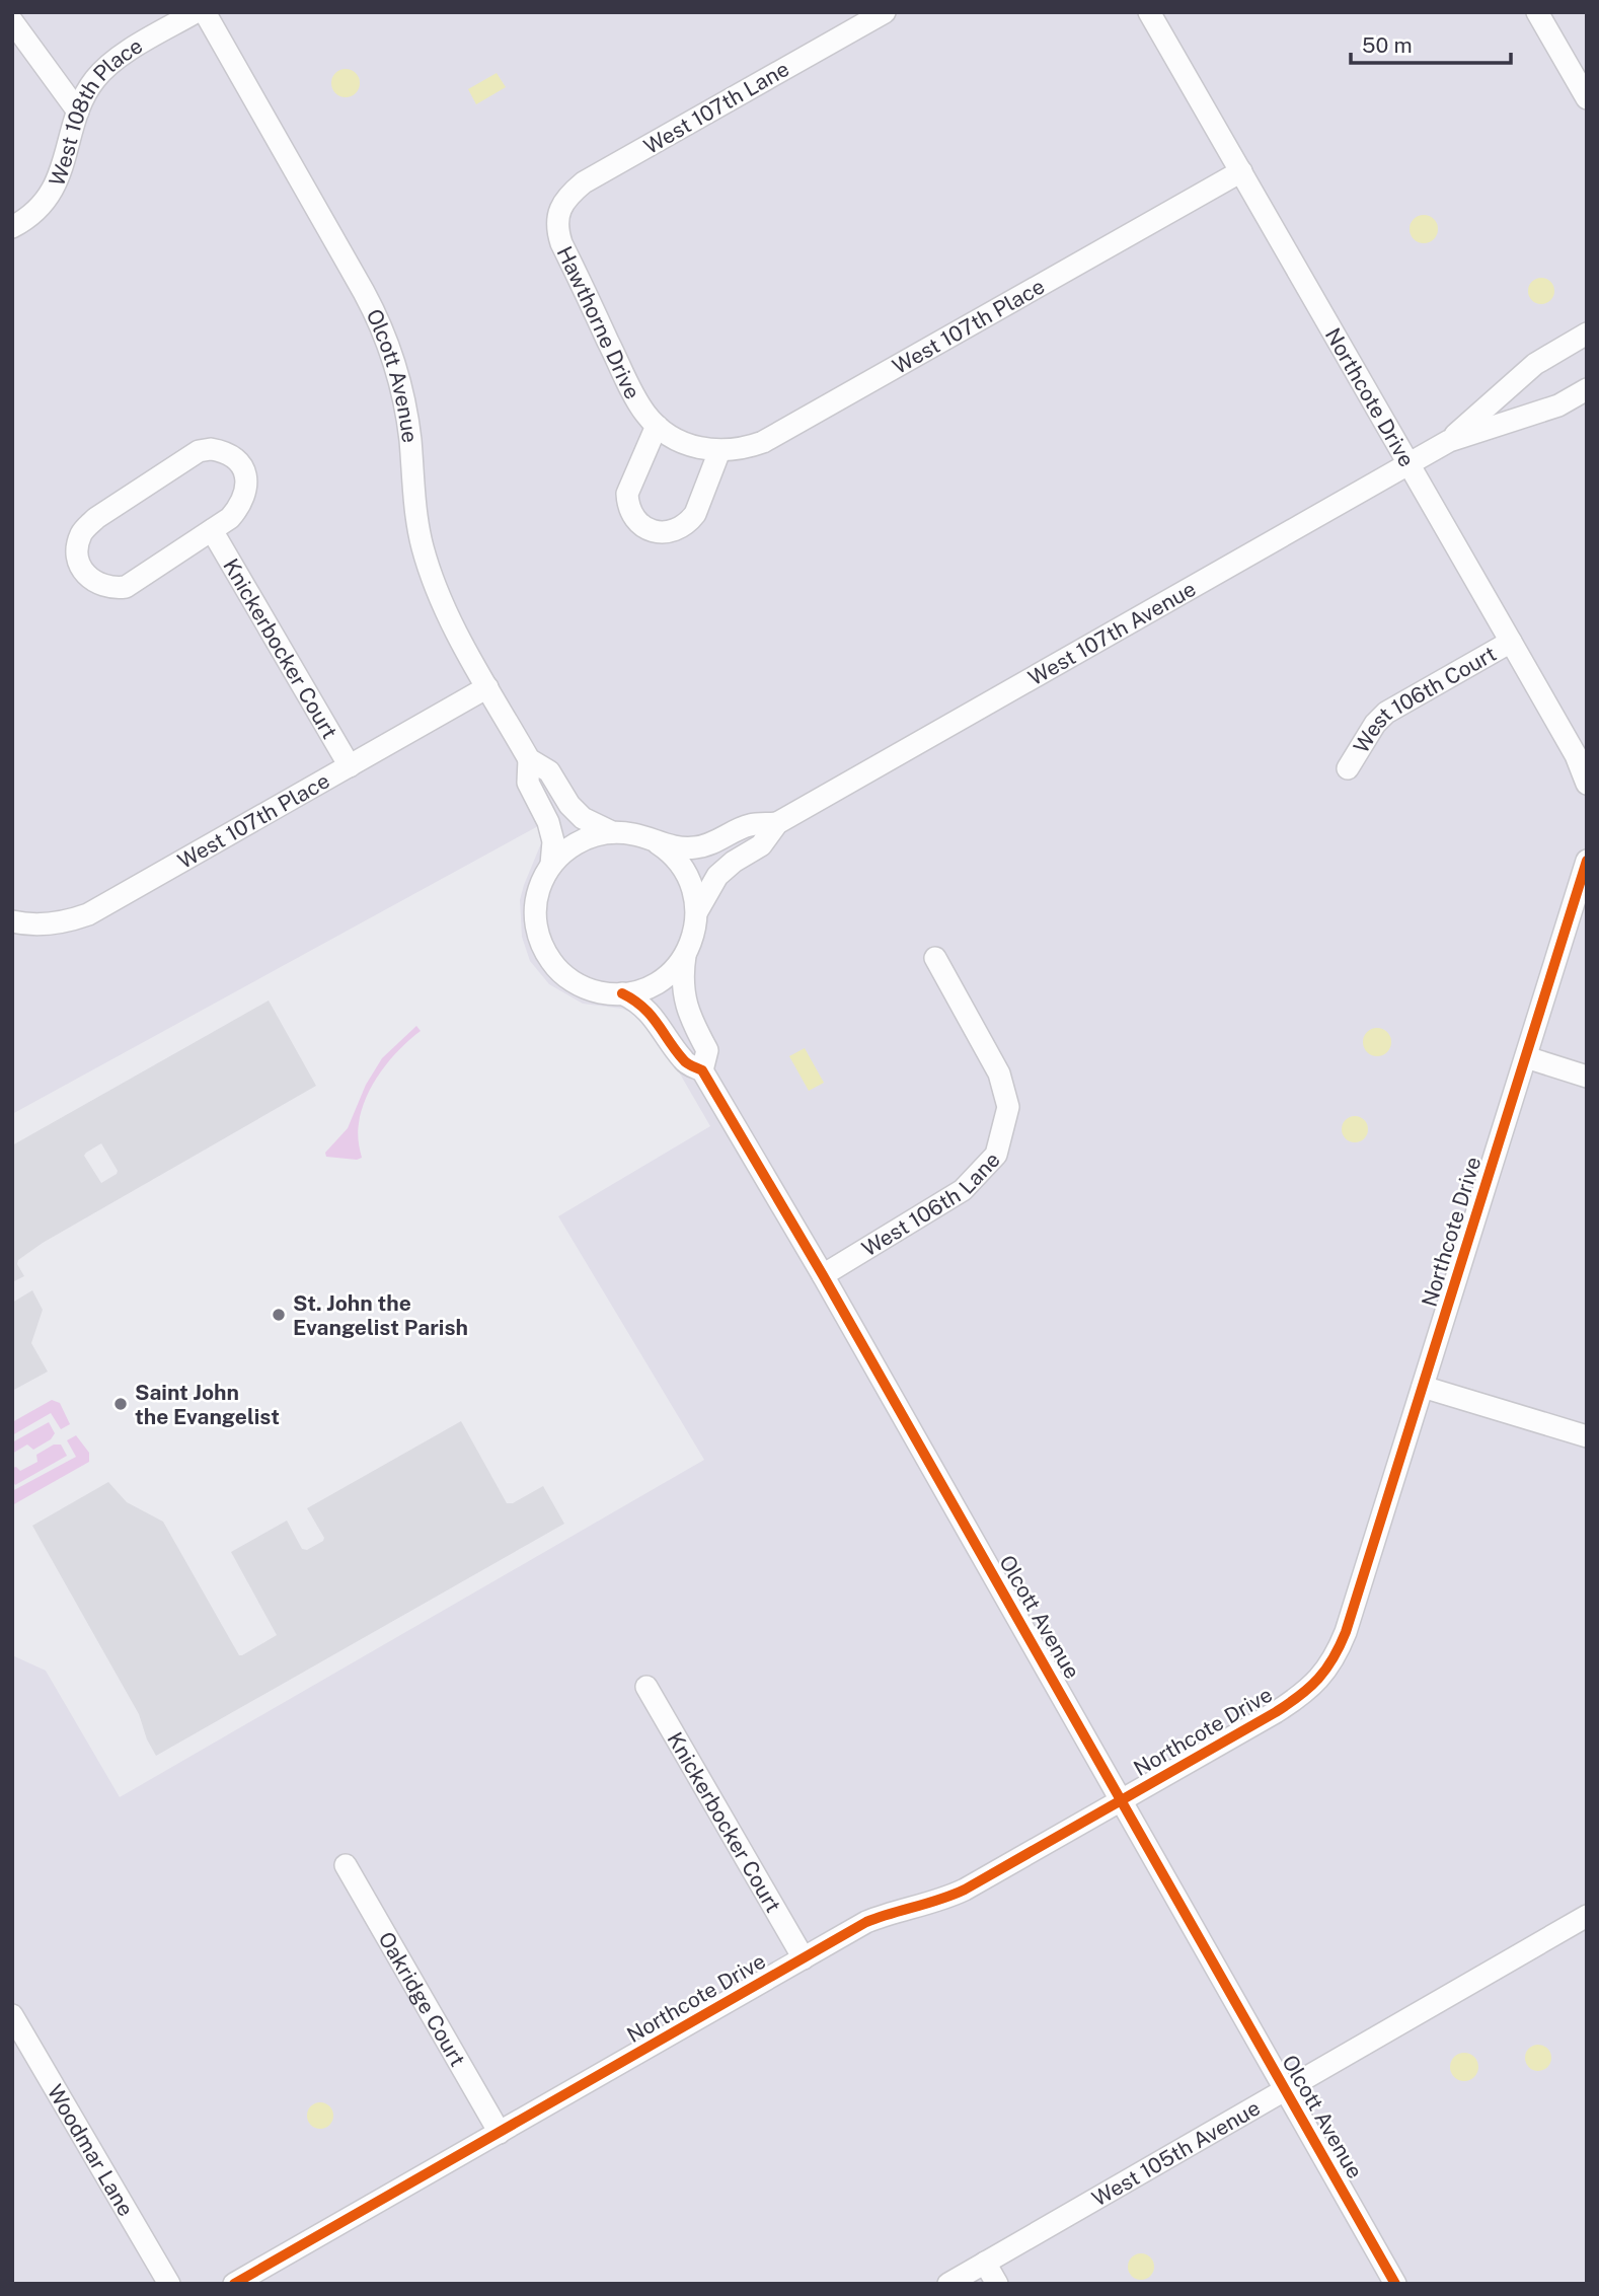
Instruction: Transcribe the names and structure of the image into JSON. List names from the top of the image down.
{
  "streets": {
    "street": [
      "West 107th Lane",
      "West 108th Place",
      "Hawthorne Drive",
      "West 107th Place",
      "Olcott Avenue",
      "Northcote Drive",
      "West 107th Avenue",
      "Knickerbocker Court",
      "West 106th Court",
      "West 106th Lane",
      "Oakridge Court",
      "Woodmar Lane",
      "West 105th Avenue"
    ]
  },
  "crossings": [
    ["West 107th Lane", "Hawthorne Drive"],
    ["Hawthorne Drive", "West 107th Place"],
    ["West 107th Place", "Olcott Avenue"],
    ["West 107th Place", "Northcote Drive"],
    ["West 107th Place", "Knickerbocker Court"],
    ["Olcott Avenue", "Northcote Drive"],
    ["Olcott Avenue", "West 107th Avenue"],
    ["Olcott Avenue", "West 106th Lane"],
    ["Olcott Avenue", "West 105th Avenue"],
    ["Northcote Drive", "West 107th Avenue"],
    ["Northcote Drive", "Knickerbocker Court"],
    ["Northcote Drive", "West 106th Court"],
    ["Northcote Drive", "Oakridge Court"]
  ],
  "places": ["St. John the Evangelist Parish", "Saint John the Evangelist"],
  "scale_bar": "50 m"
}
